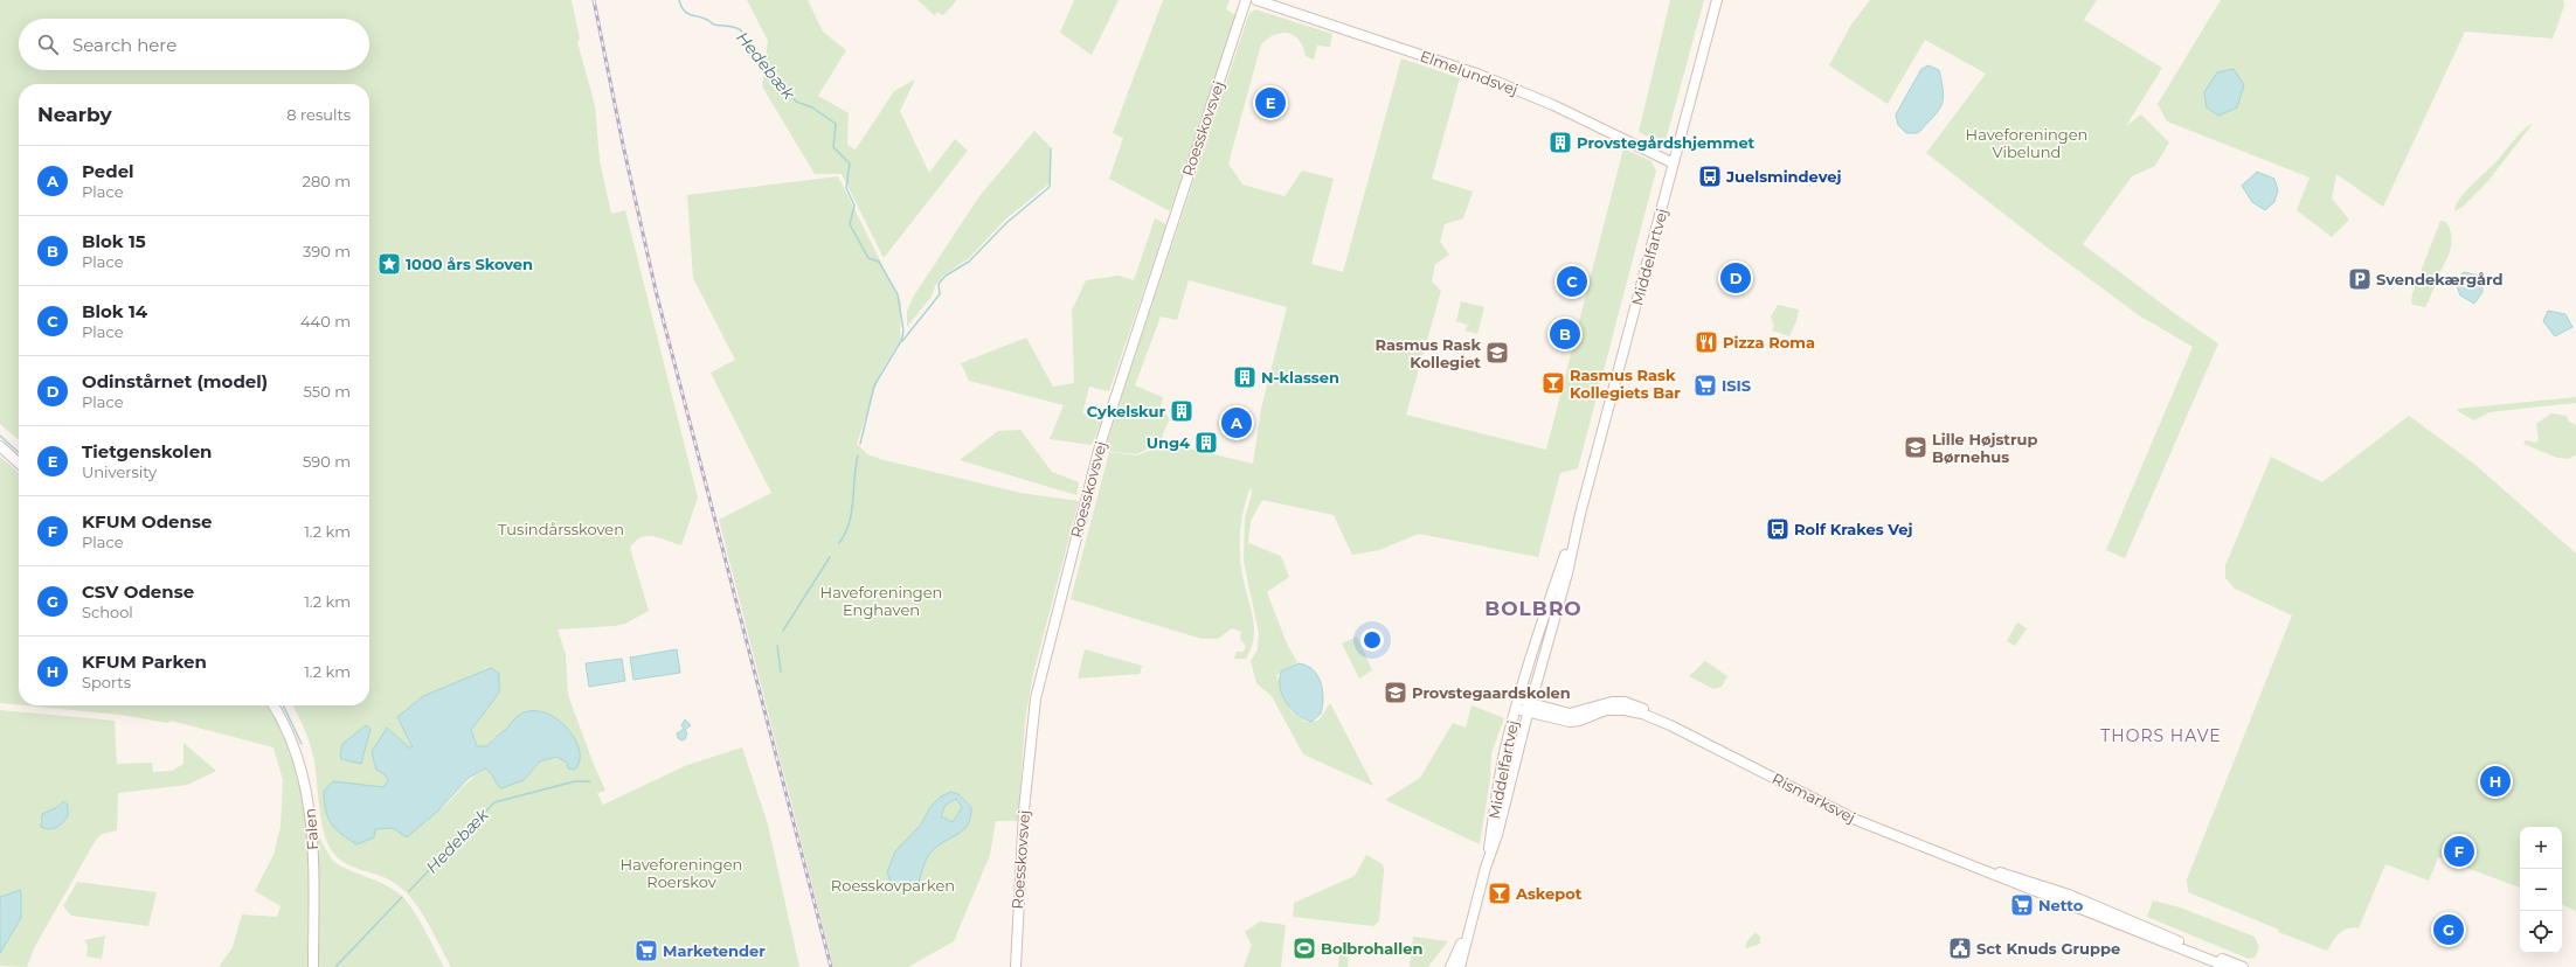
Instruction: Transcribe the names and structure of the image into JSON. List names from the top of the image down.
{
  "streets": {
    "main road": [
      "Elmelundsvej",
      "Roesskovsvej",
      "Middelfartvej",
      "Rismarksvej",
      "Falen"
    ]
  },
  "crossings": [
    ["Elmelundsvej", "Middelfartvej"],
    ["Middelfartvej", "Rismarksvej"]
  ],
  "districts": ["BOLBRO", "THORS HAVE"],
  "water": ["Hedebæk"],
  "parks": [
    "Haveforeningen Vibelund",
    "Tusindårsskoven",
    "Haveforeningen Enghaven",
    "Haveforeningen Roerskov",
    "Roesskovparken"
  ],
  "places": {
    "building": [
      "Provstegårdshjemmet",
      "N-klassen",
      "Cykelskur",
      "Ung4"
    ],
    "bus stop": ["Juelsmindevej", "Rolf Krakes Vej"],
    "place": ["1000 års Skoven"],
    "parking": ["Svendekærgård"],
    "restaurant": ["Pizza Roma"],
    "school or university": ["Rasmus Rask Kollegiet", "Lille Højstrup Børnehus", "Provstegaardskolen"],
    "bar": ["Rasmus Rask Kollegiets Bar", "Askepot"],
    "supermarket": ["ISIS", "Netto", "Marketender"],
    "sports": ["Bolbrohallen"],
    "public building": ["Sct Knuds Gruppe"]
  },
  "page": {
    "search": "Search here",
    "heading": ["Nearby", "8 results"],
    "pins": [
      "E",
      "D",
      "C",
      "B",
      "A",
      "H",
      "F",
      "G"
    ],
    "list": [
      {
        "mark": "A",
        "name": "Pedel",
        "note": "Place",
        "value": "280 m"
      },
      {
        "mark": "B",
        "name": "Blok 15",
        "note": "Place",
        "value": "390 m"
      },
      {
        "mark": "C",
        "name": "Blok 14",
        "note": "Place",
        "value": "440 m"
      },
      {
        "mark": "D",
        "name": "Odinstårnet (model)",
        "note": "Place",
        "value": "550 m"
      },
      {
        "mark": "E",
        "name": "Tietgenskolen",
        "note": "University",
        "value": "590 m"
      },
      {
        "mark": "F",
        "name": "KFUM Odense",
        "note": "Place",
        "value": "1.2 km"
      },
      {
        "mark": "G",
        "name": "CSV Odense",
        "note": "School",
        "value": "1.2 km"
      },
      {
        "mark": "H",
        "name": "KFUM Parken",
        "note": "Sports",
        "value": "1.2 km"
      }
    ],
    "map_buttons": ["+", "−"]
  }
}
